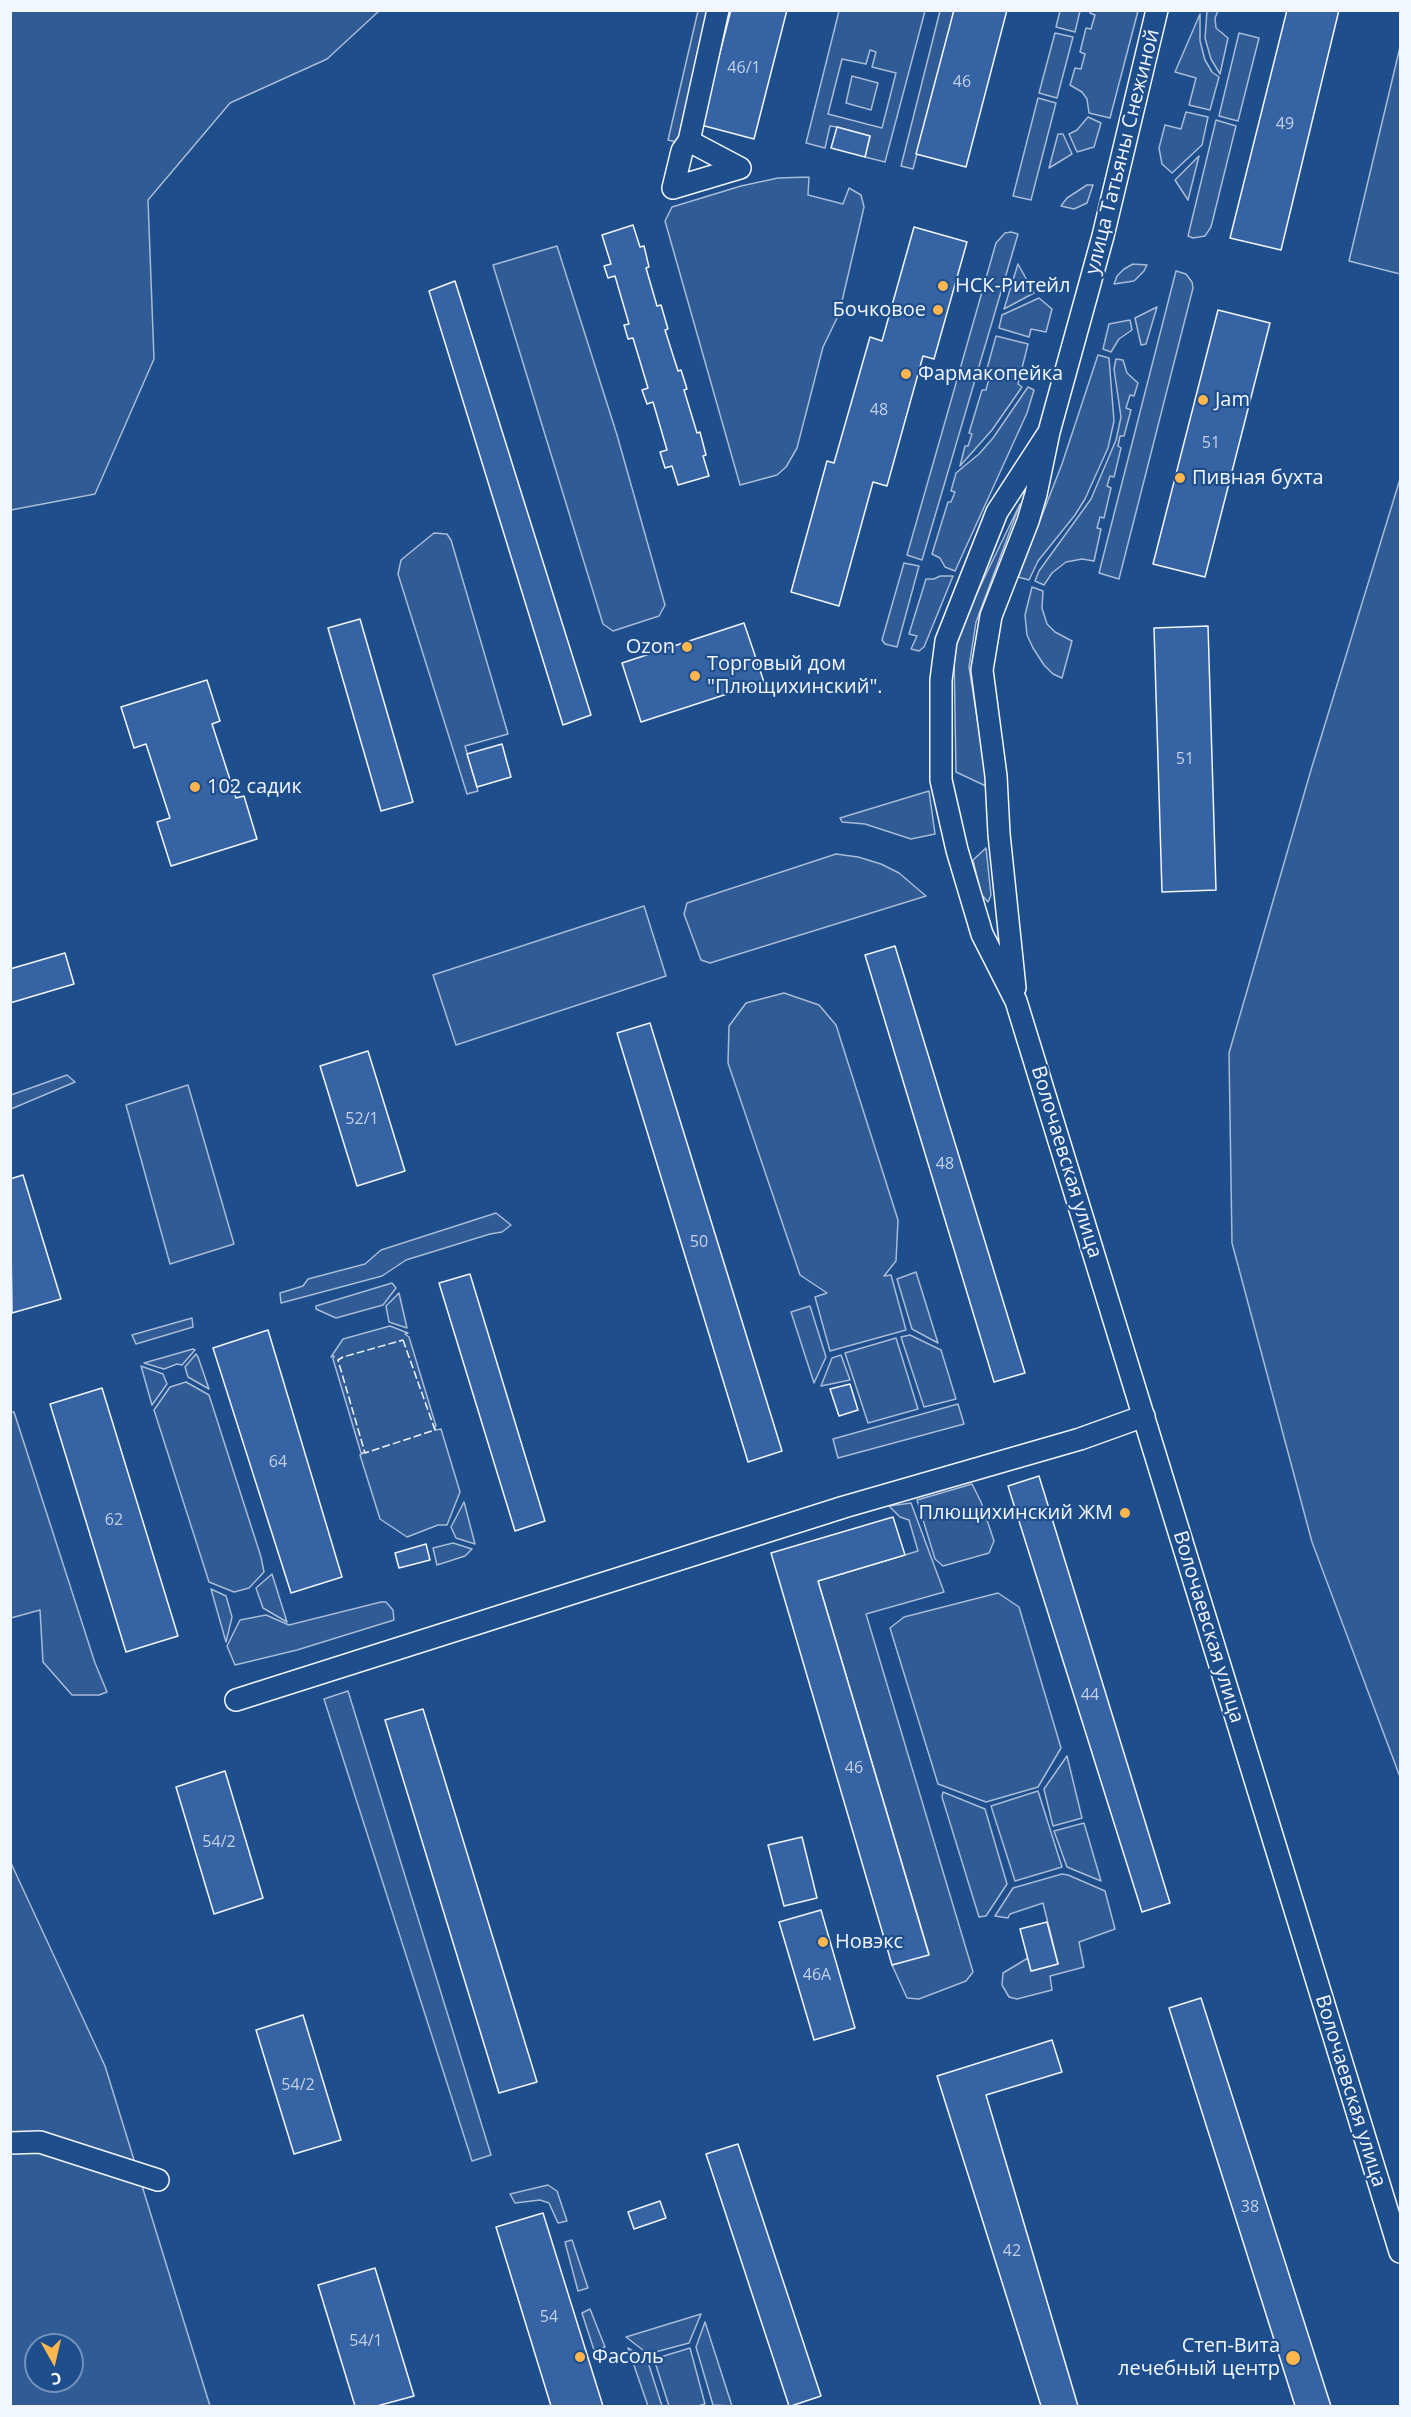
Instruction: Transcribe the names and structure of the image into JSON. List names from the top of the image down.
{
  "streets": {
    "street": ["улица Татьяны Снежиной", "Волочаевская улица"]
  },
  "crossings": [
    ["улица Татьяны Снежиной", "Волочаевская улица"]
  ],
  "places": [
    "НСК-Ритейл",
    "Бочковое",
    "Фармакопейка",
    "Jam",
    "Пивная бухта",
    "Ozon",
    "Торговый дом \"Плющихинский\".",
    "102 садик",
    "Плющихинский ЖМ",
    "Новэкс",
    "Фасоль",
    "Степ-Вита лечебный центр"
  ],
  "house_numbers": [
    "46/1",
    "46",
    "49",
    "48",
    "51",
    "51",
    "52/1",
    "48",
    "50",
    "64",
    "62",
    "44",
    "46",
    "54/2",
    "46А",
    "54/2",
    "38",
    "42",
    "54",
    "54/1"
  ],
  "north": "bottom"
}
